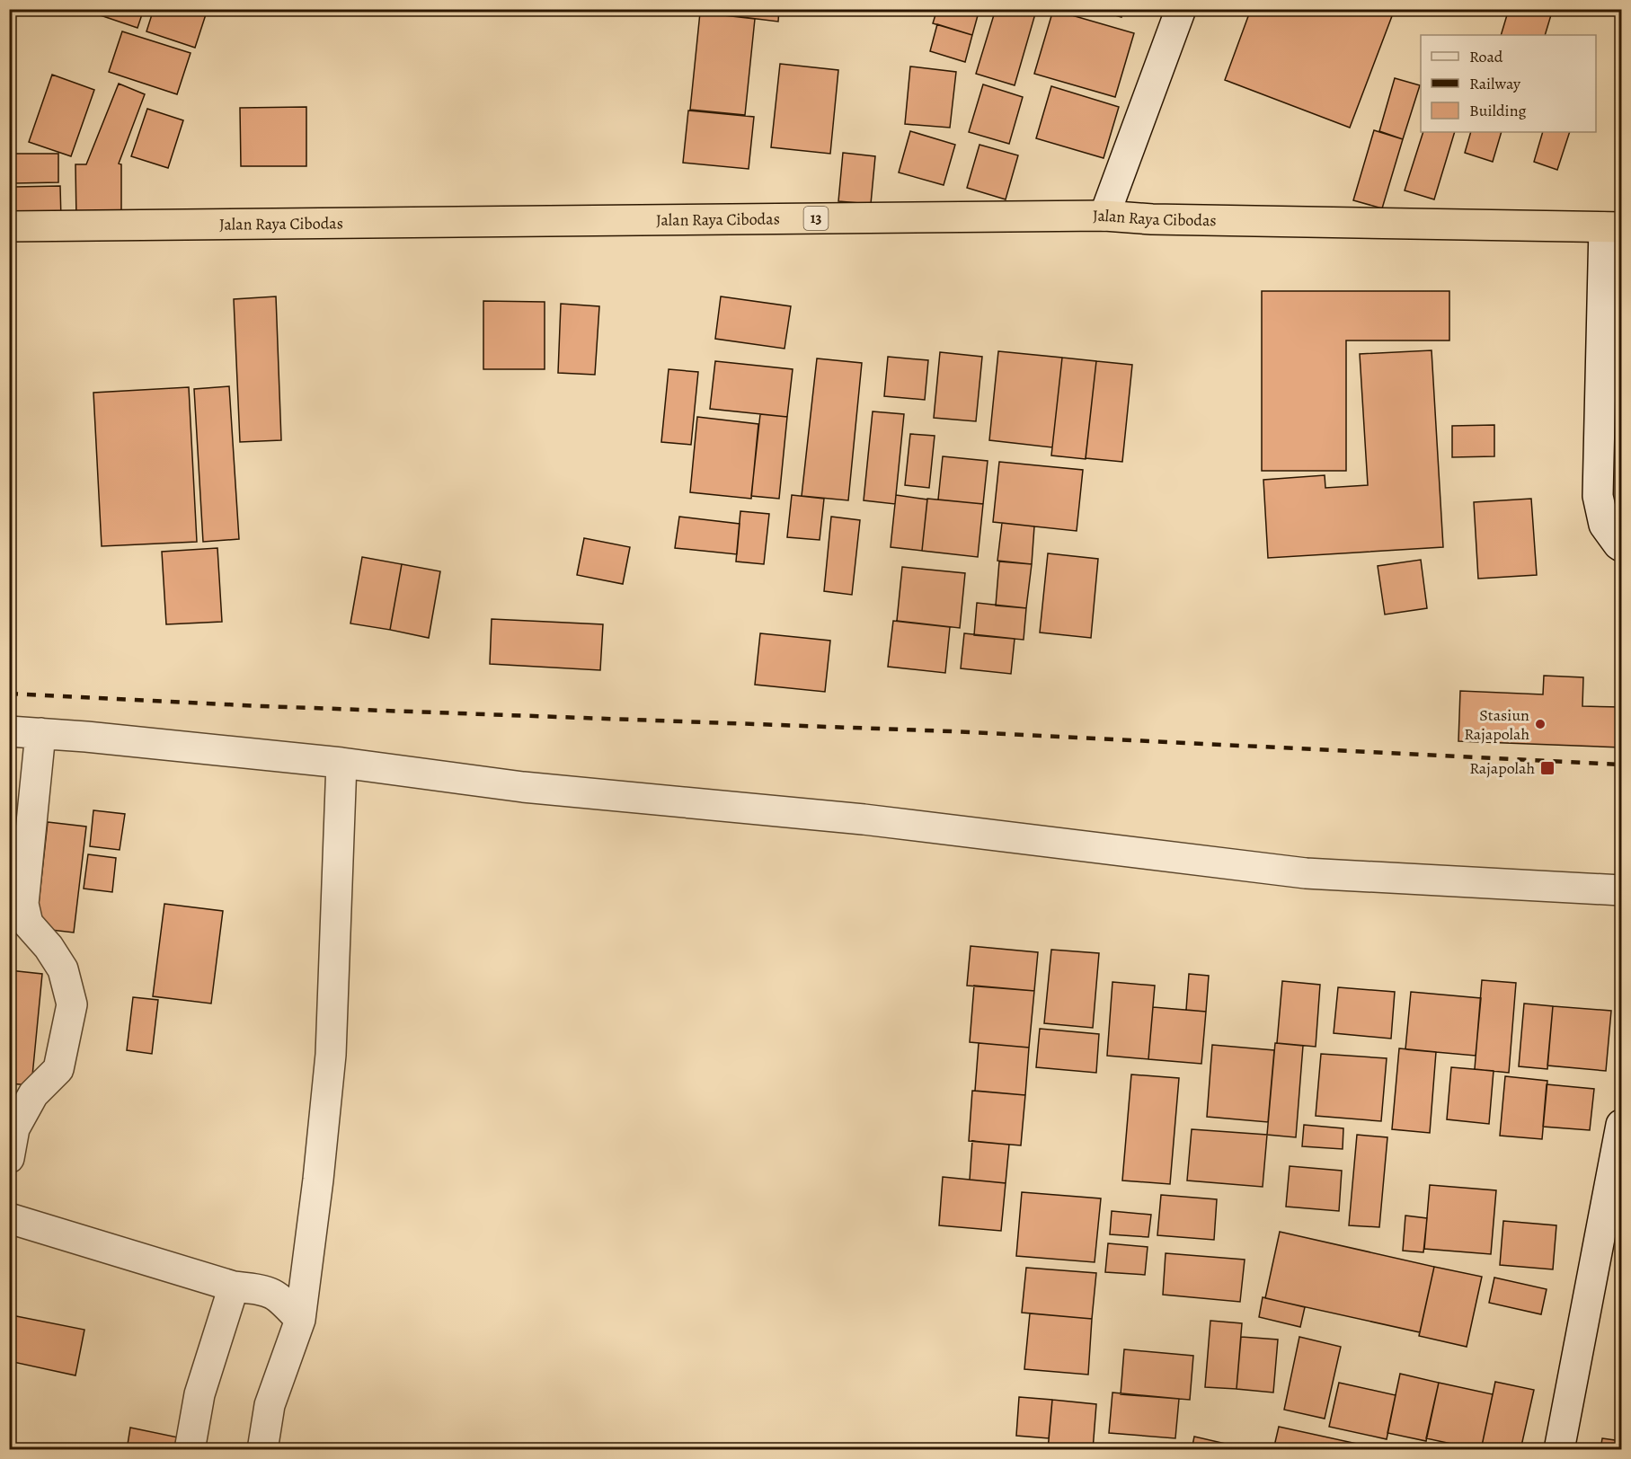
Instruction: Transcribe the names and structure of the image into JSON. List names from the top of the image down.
{
  "streets": {
    "highway": ["13", "Jalan Raya Cibodas"]
  },
  "places": {
    "other": ["Stasiun Rajapolah"],
    "transit": ["Rajapolah"]
  },
  "legend": ["Road", "Railway", "Building"]
}
